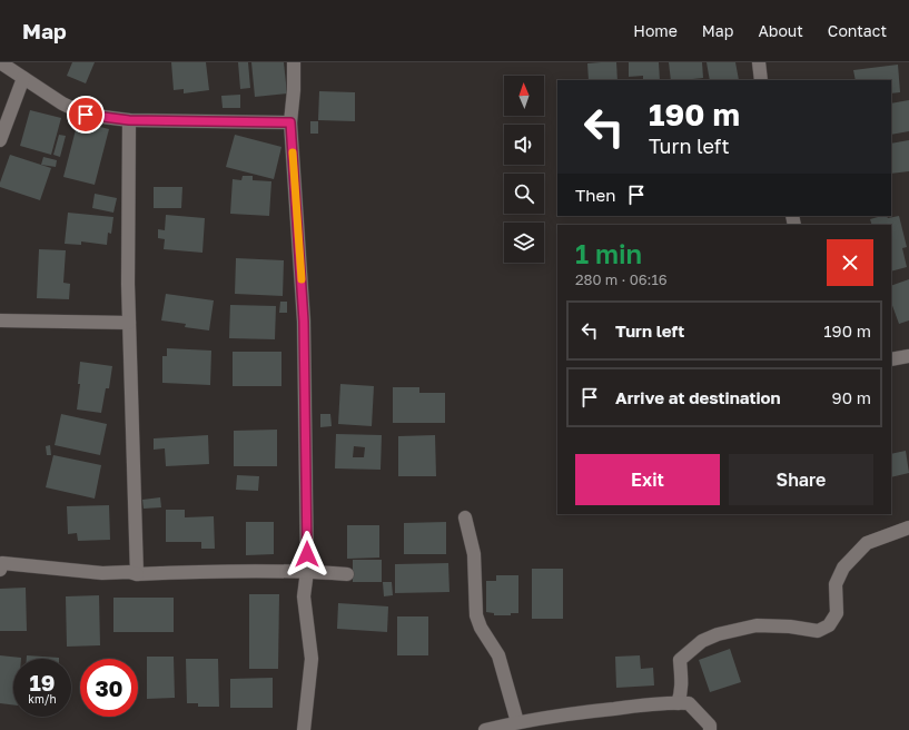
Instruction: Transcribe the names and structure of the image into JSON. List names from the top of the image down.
{
  "north": "top",
  "page": {
    "header": "Map",
    "nav": [
      "Home",
      "Map",
      "About",
      "Contact"
    ],
    "turn": ["190 m", "Turn left"],
    "then": "Then",
    "heading": ["1 min", "280 m · 06:16"],
    "list": [
      {
        "name": "Turn left",
        "value": "190 m"
      },
      {
        "name": "Arrive at destination",
        "value": "90 m"
      }
    ],
    "buttons": ["Exit", "Share"],
    "speed": "19 km/h",
    "limit": "30"
  }
}
